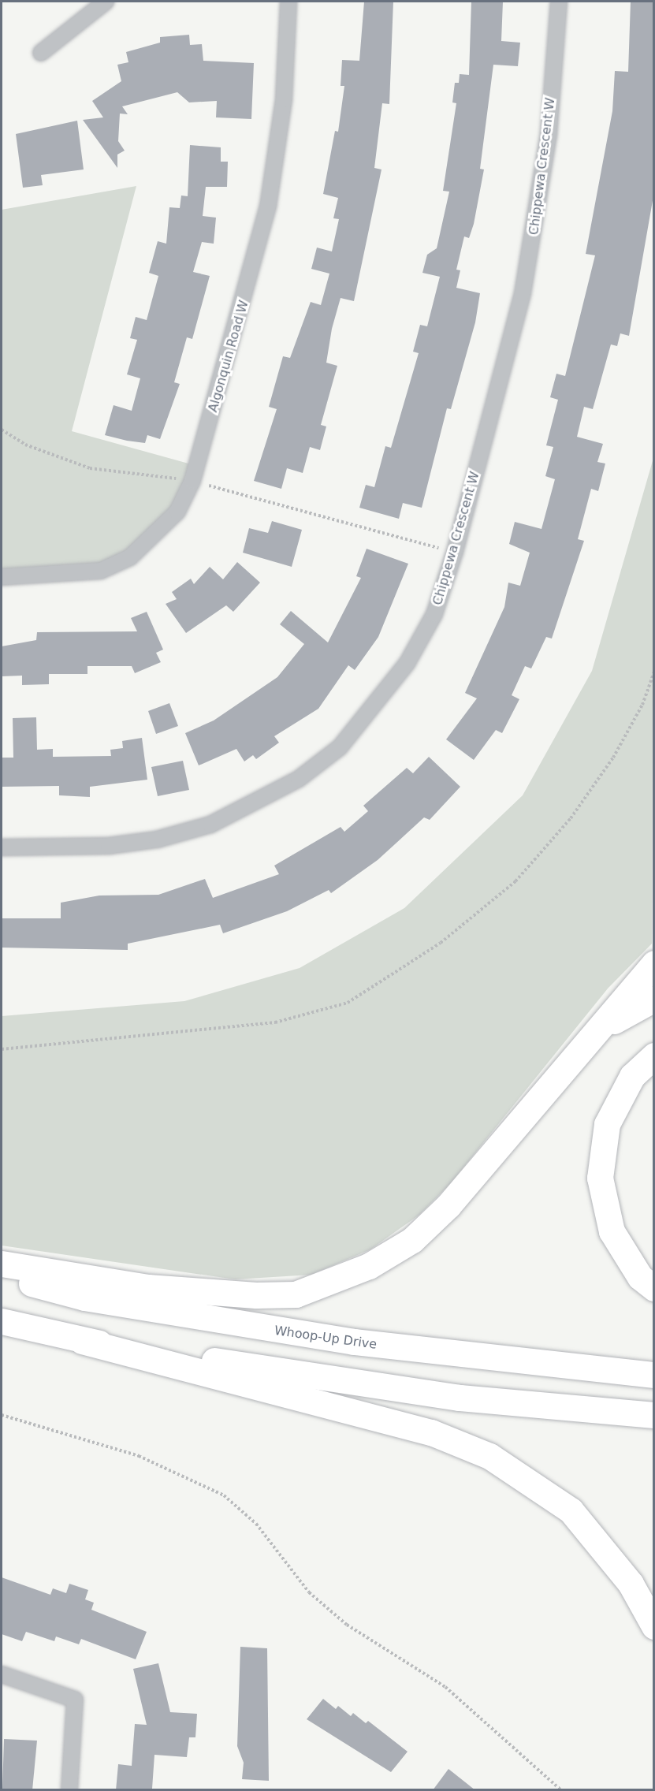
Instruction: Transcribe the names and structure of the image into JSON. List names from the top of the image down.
{
  "streets": {
    "highway": ["Whoop-Up Drive"],
    "street": ["Chippewa Crescent W", "Algonquin Road W"]
  }
}
